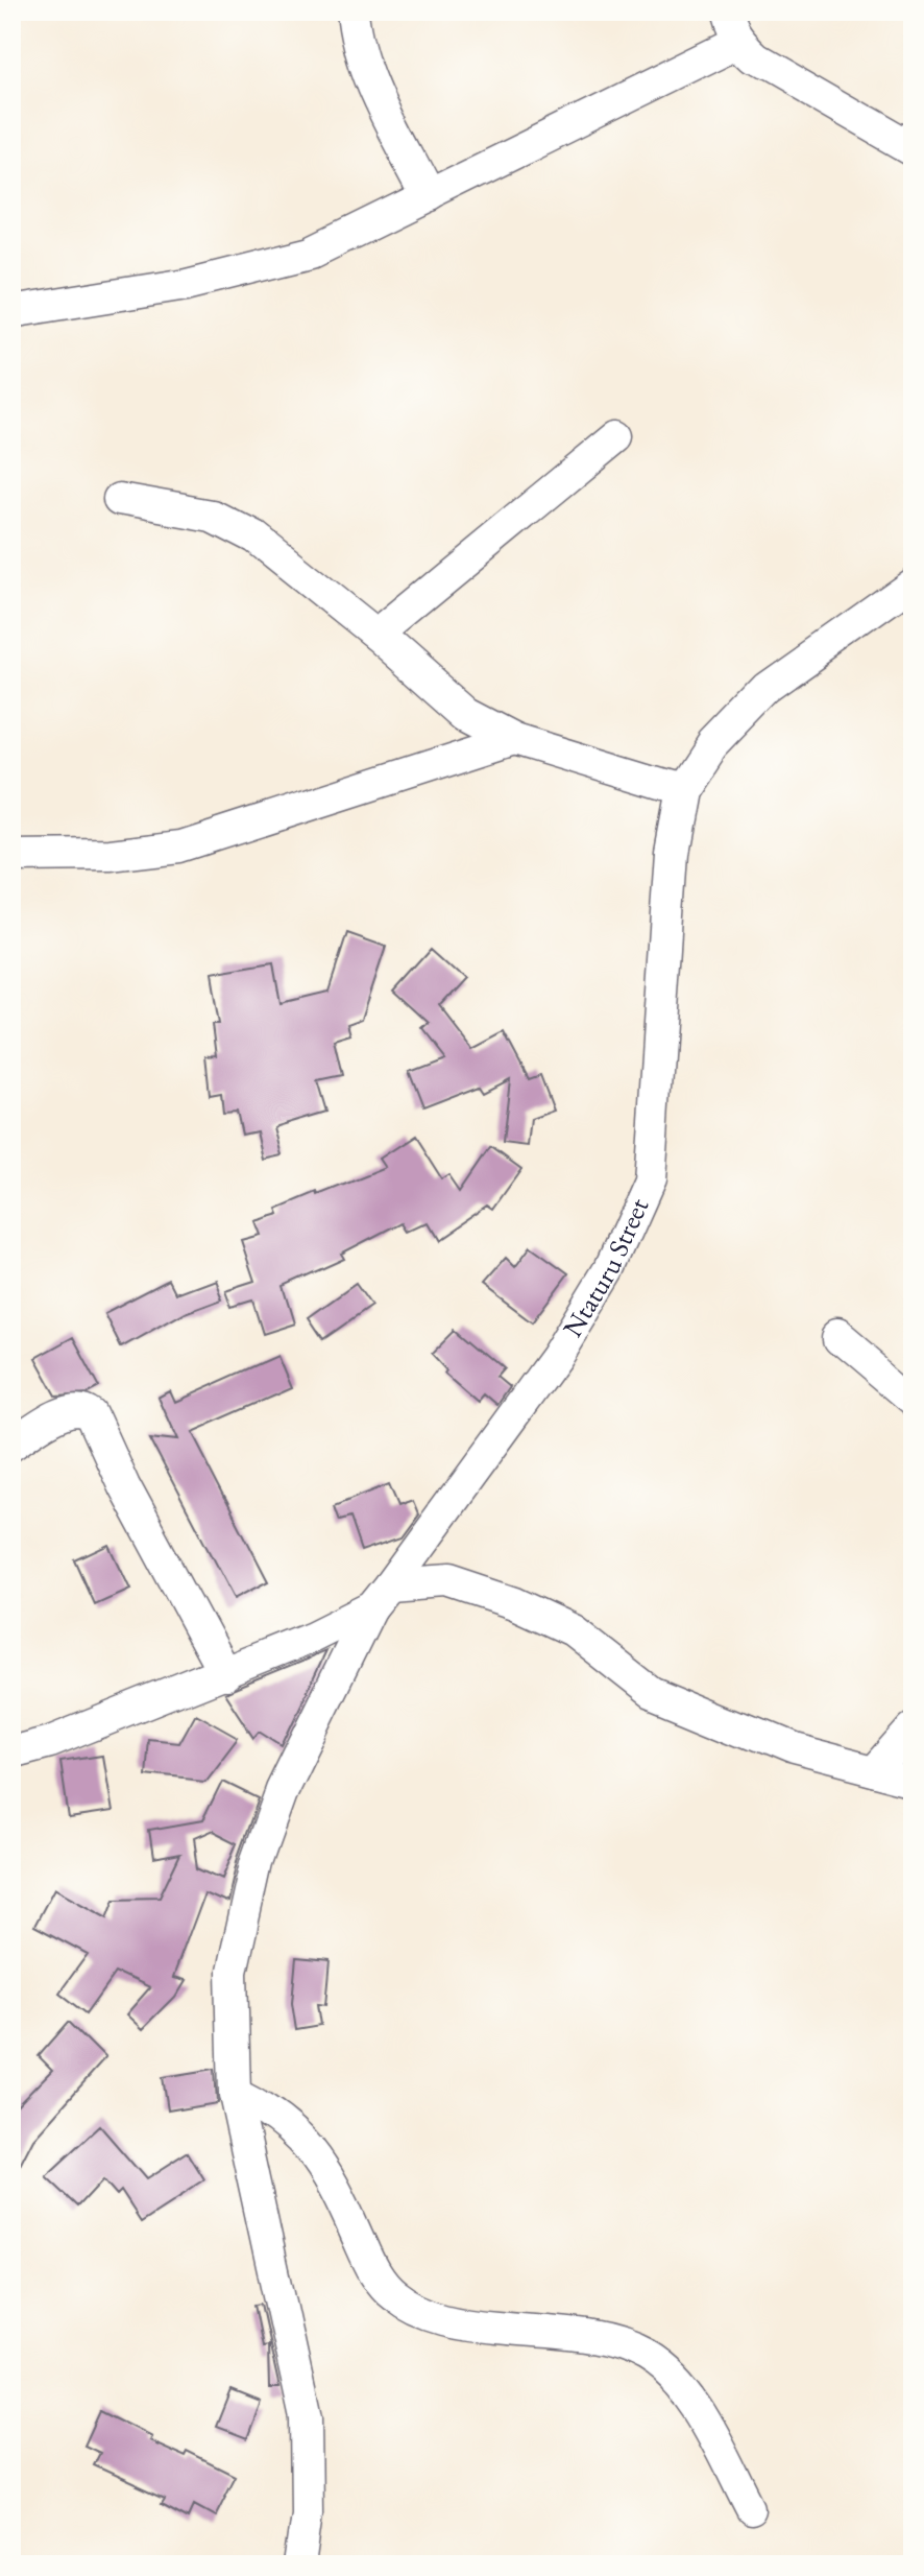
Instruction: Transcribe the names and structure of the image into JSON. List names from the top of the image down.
{
  "streets": {
    "street": ["Ntaturu Street"]
  }
}
